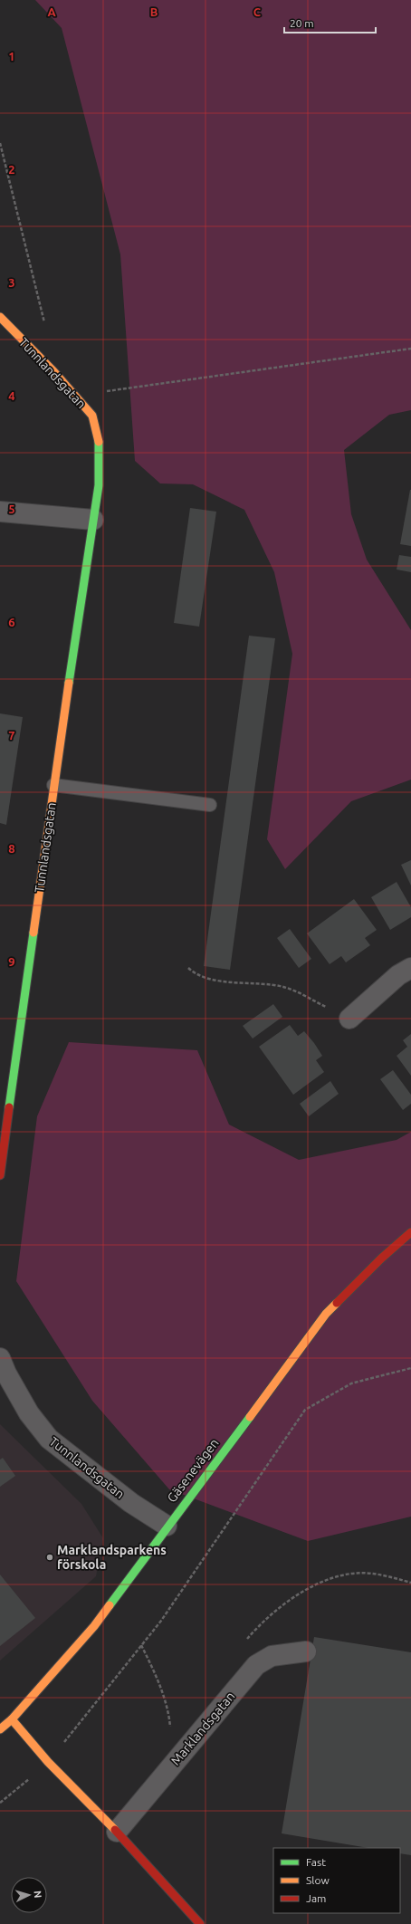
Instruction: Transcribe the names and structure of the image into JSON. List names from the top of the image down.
{
  "streets": {
    "street": ["Tunnlandsgatan", "Gäsenevägen", "Marklandsgatan"]
  },
  "crossings": [
    ["Tunnlandsgatan", "Gäsenevägen"]
  ],
  "places": ["Marklandsparkens förskola"],
  "legend": ["Fast", "Slow", "Jam"],
  "scale_bar": "20 m",
  "north": "right",
  "grid": {
    "columns": ["A", "B", "C"],
    "rows": [
      "1",
      "2",
      "3",
      "4",
      "5",
      "6",
      "7",
      "8",
      "9"
    ]
  }
}
